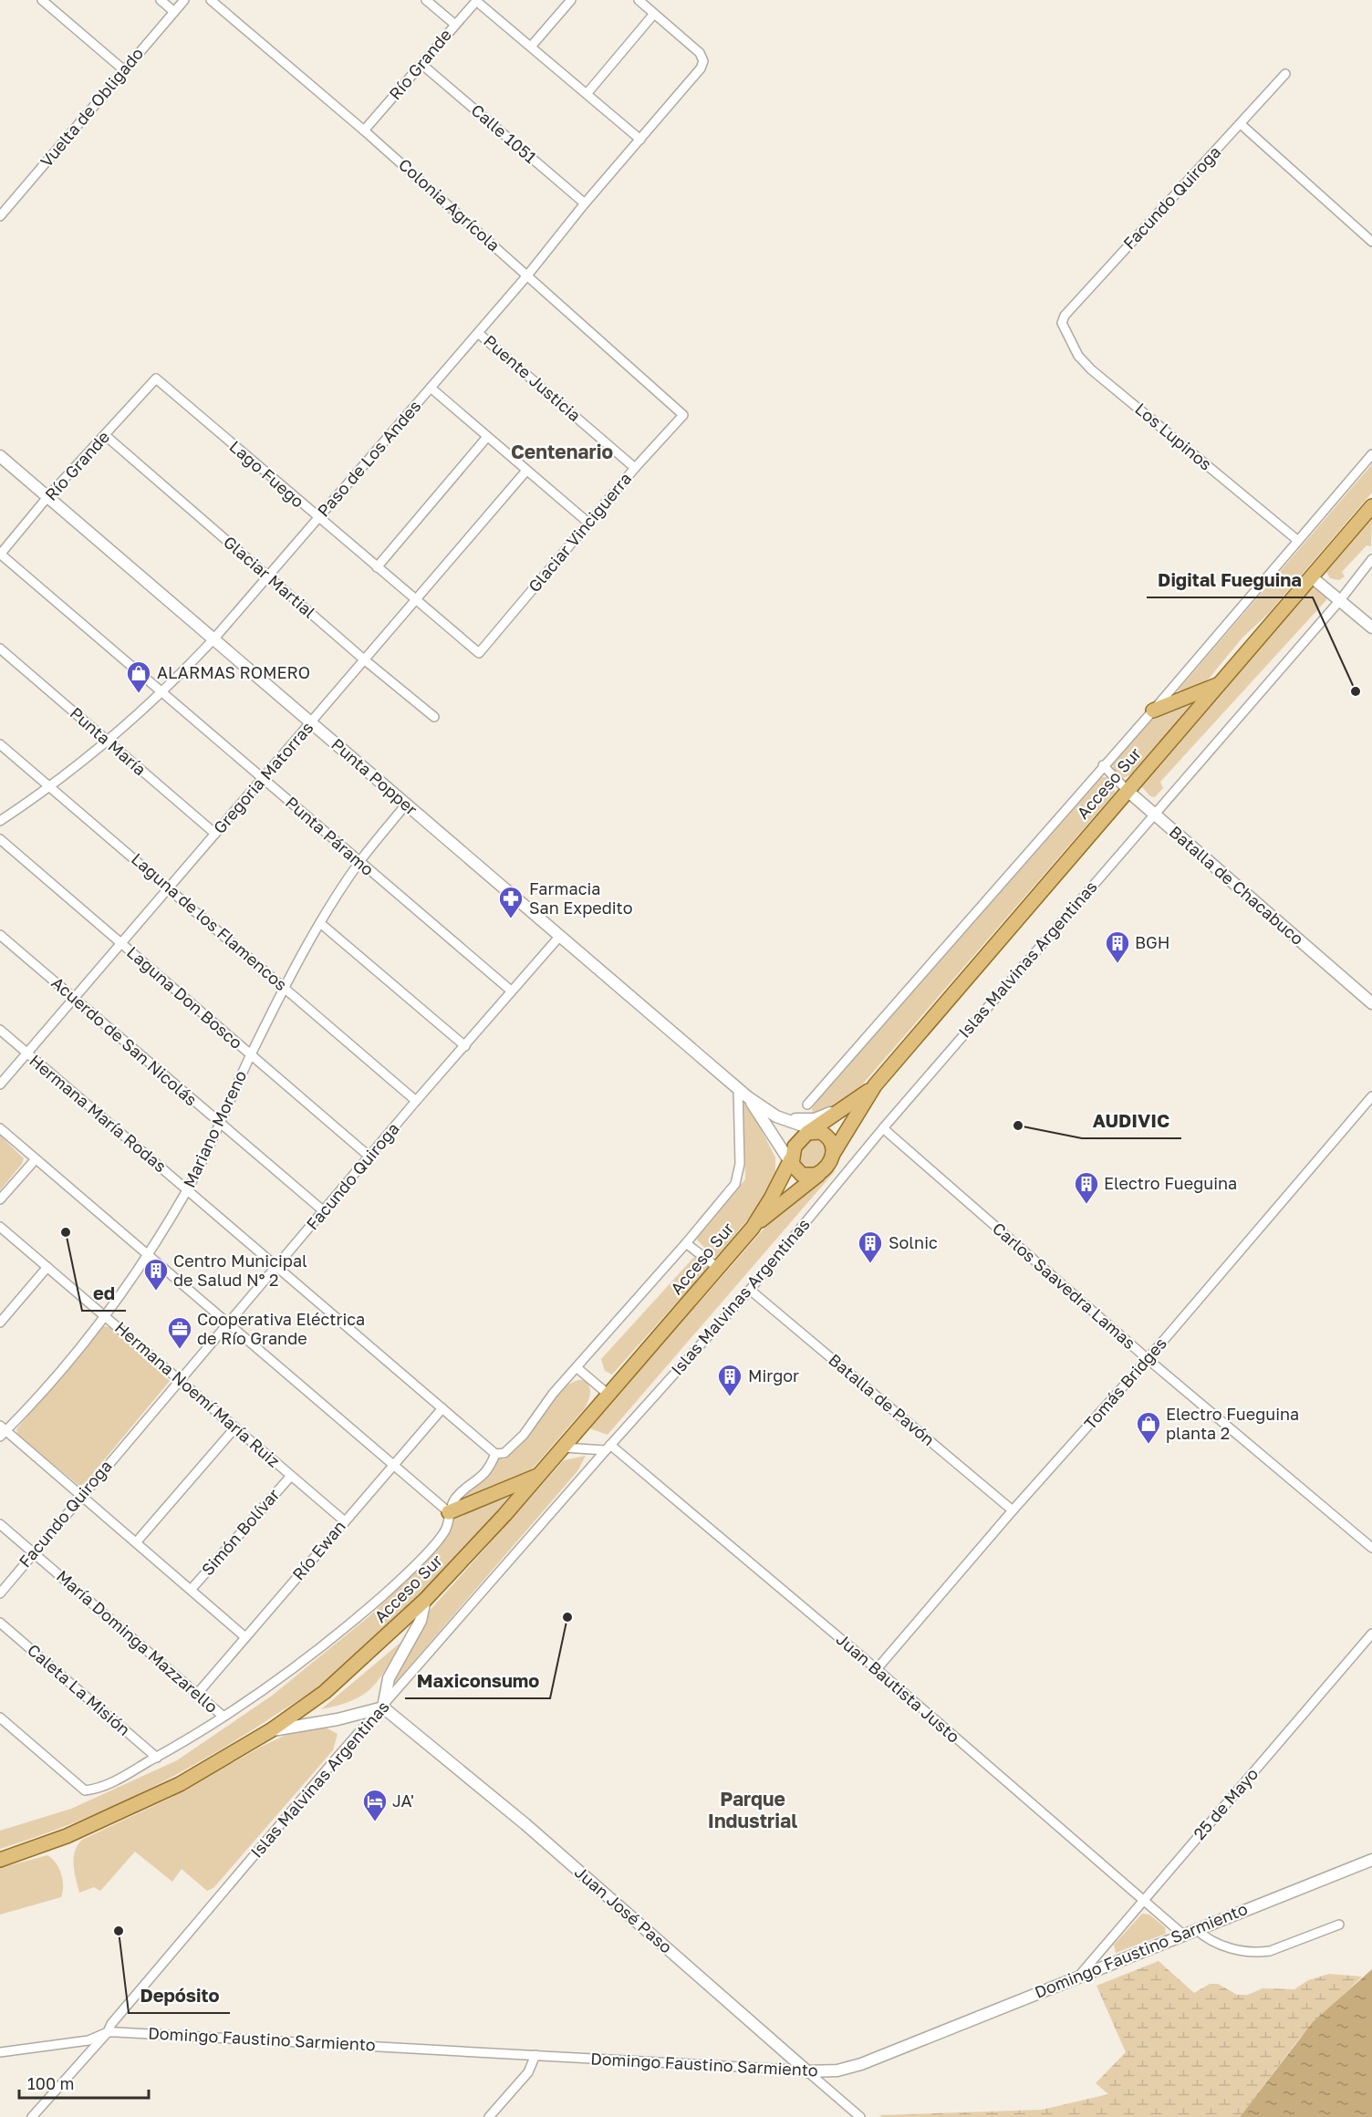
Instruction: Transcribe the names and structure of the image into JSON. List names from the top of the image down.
{
  "streets": {
    "main road": ["Acceso Sur"],
    "street": [
      "Río Grande",
      "Vuelta de Obligado",
      "Calle 1051",
      "Facundo Quiroga",
      "Colonia Agrícola",
      "Puente Justicia",
      "Los Lupinos",
      "Paso de Los Andes",
      "Lago Fuego",
      "Glaciar Vinciguerra",
      "Glaciar Martial",
      "Punta María",
      "Punta Popper",
      "Gregoria Matorras",
      "Punta Páramo",
      "Batalla de Chacabuco",
      "Laguna de los Flamencos",
      "Islas Malvinas Argentinas",
      "Laguna Don Bosco",
      "Acuerdo de San Nicolás",
      "Hermana María Rodas",
      "Mariano Moreno",
      "Carlos Saavedra Lamas",
      "Tomás Bridges",
      "Hermana Noemí María Ruiz",
      "Batalla de Pavón",
      "Simón Bolívar",
      "Río Ewan",
      "María Dominga Mazzarello",
      "Juan Bautista Justo",
      "Caleta La Misión",
      "25 de Mayo",
      "Juan José Paso",
      "Domingo Faustino Sarmiento"
    ]
  },
  "crossings": [
    ["Río Grande", "Calle 1051"],
    ["Río Grande", "Colonia Agrícola"],
    ["Río Grande", "Lago Fuego"],
    ["Río Grande", "Glaciar Martial"],
    ["Río Grande", "Punta Popper"],
    ["Río Grande", "Punta Páramo"],
    ["Calle 1051", "Paso de Los Andes"],
    ["Facundo Quiroga", "Los Lupinos"],
    ["Facundo Quiroga", "Punta Popper"],
    ["Facundo Quiroga", "Punta Páramo"],
    ["Facundo Quiroga", "Laguna de los Flamencos"],
    ["Facundo Quiroga", "Laguna Don Bosco"],
    ["Facundo Quiroga", "Acuerdo de San Nicolás"],
    ["Facundo Quiroga", "Hermana María Rodas"],
    ["Facundo Quiroga", "Hermana Noemí María Ruiz"],
    ["Facundo Quiroga", "María Dominga Mazzarello"],
    ["Colonia Agrícola", "Paso de Los Andes"],
    ["Colonia Agrícola", "Glaciar Vinciguerra"],
    ["Puente Justicia", "Paso de Los Andes"],
    ["Puente Justicia", "Glaciar Vinciguerra"],
    ["Paso de Los Andes", "Lago Fuego"],
    ["Paso de Los Andes", "Glaciar Martial"],
    ["Paso de Los Andes", "Punta María"],
    ["Paso de Los Andes", "Punta Popper"],
    ["Paso de Los Andes", "Punta Páramo"],
    ["Paso de Los Andes", "Laguna de los Flamencos"],
    ["Lago Fuego", "Glaciar Vinciguerra"],
    ["Lago Fuego", "Gregoria Matorras"],
    ["Glaciar Martial", "Gregoria Matorras"],
    ["Punta María", "Gregoria Matorras"],
    ["Punta Popper", "Gregoria Matorras"],
    ["Punta Popper", "Acceso Sur"],
    ["Punta Popper", "Mariano Moreno"],
    ["Gregoria Matorras", "Punta Páramo"],
    ["Gregoria Matorras", "Laguna de los Flamencos"],
    ["Gregoria Matorras", "Laguna Don Bosco"],
    ["Gregoria Matorras", "Acuerdo de San Nicolás"],
    ["Gregoria Matorras", "Hermana María Rodas"],
    ["Acceso Sur", "Batalla de Chacabuco"],
    ["Punta Páramo", "Mariano Moreno"],
    ["Batalla de Chacabuco", "Islas Malvinas Argentinas"],
    ["Laguna de los Flamencos", "Mariano Moreno"],
    ["Islas Malvinas Argentinas", "Carlos Saavedra Lamas"],
    ["Islas Malvinas Argentinas", "Batalla de Pavón"],
    ["Islas Malvinas Argentinas", "Juan Bautista Justo"],
    ["Islas Malvinas Argentinas", "Juan José Paso"],
    ["Islas Malvinas Argentinas", "Domingo Faustino Sarmiento"],
    ["Laguna Don Bosco", "Mariano Moreno"],
    ["Acuerdo de San Nicolás", "Mariano Moreno"],
    ["Hermana María Rodas", "Mariano Moreno"],
    ["Hermana María Rodas", "Río Ewan"],
    ["Mariano Moreno", "Hermana Noemí María Ruiz"],
    ["Carlos Saavedra Lamas", "Tomás Bridges"],
    ["Tomás Bridges", "Batalla de Pavón"],
    ["Tomás Bridges", "Juan Bautista Justo"],
    ["Hermana Noemí María Ruiz", "Simón Bolívar"],
    ["Hermana Noemí María Ruiz", "Río Ewan"],
    ["Río Ewan", "María Dominga Mazzarello"],
    ["Juan Bautista Justo", "25 de Mayo"],
    ["Juan Bautista Justo", "Domingo Faustino Sarmiento"],
    ["25 de Mayo", "Domingo Faustino Sarmiento"],
    ["Juan José Paso", "Domingo Faustino Sarmiento"]
  ],
  "districts": ["Centenario", "Parque Industrial"],
  "places": {
    "other": [
      "Digital Fueguina",
      "AUDIVIC",
      "ed",
      "Maxiconsumo",
      "Depósito"
    ],
    "shop": ["ALARMAS ROMERO", "Electro Fueguina planta 2"],
    "pharmacy": ["Farmacia San Expedito"],
    "building": [
      "BGH",
      "Electro Fueguina",
      "Solnic",
      "Centro Municipal de Salud N° 2",
      "Mirgor"
    ],
    "office": ["Cooperativa Eléctrica de Río Grande"],
    "hotel": ["JA'"]
  },
  "scale_bar": "100 m"
}
